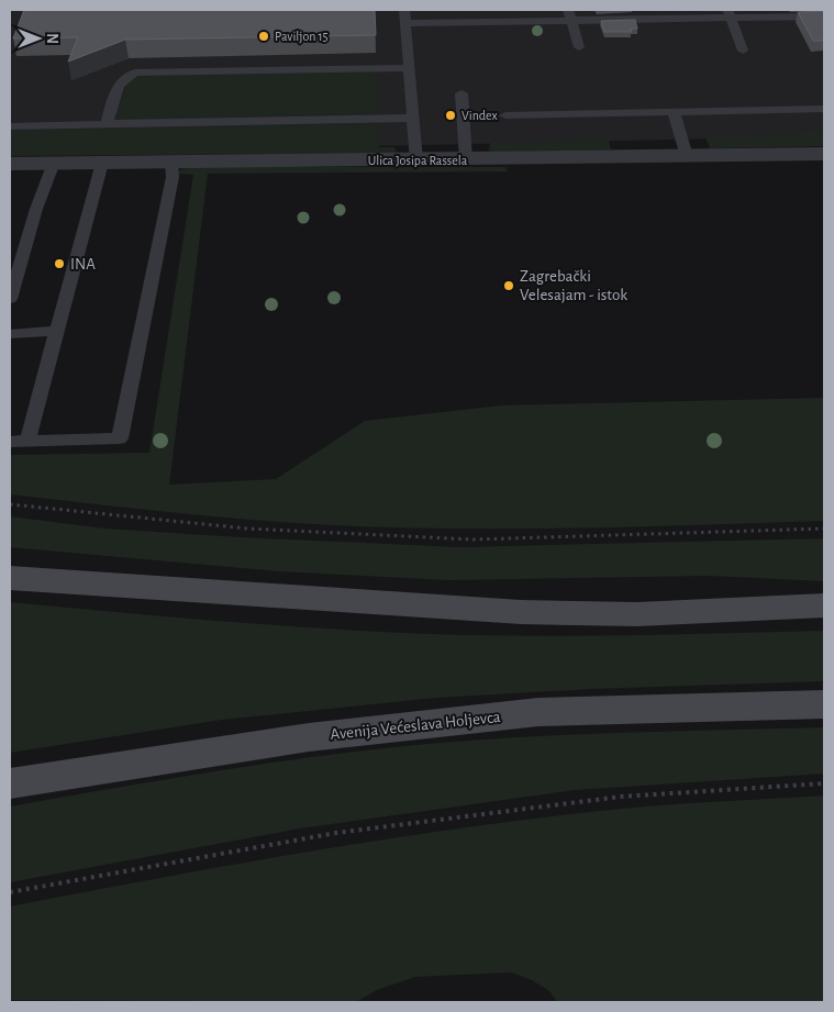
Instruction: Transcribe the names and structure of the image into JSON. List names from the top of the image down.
{
  "streets": {
    "main road": ["Avenija Većeslava Holjevca"],
    "street": ["Ulica Josipa Rassela"]
  },
  "places": [
    "Paviljon 15",
    "Vindex",
    "INA",
    "Zagrebački Velesajam - istok"
  ],
  "north": "right"
}
